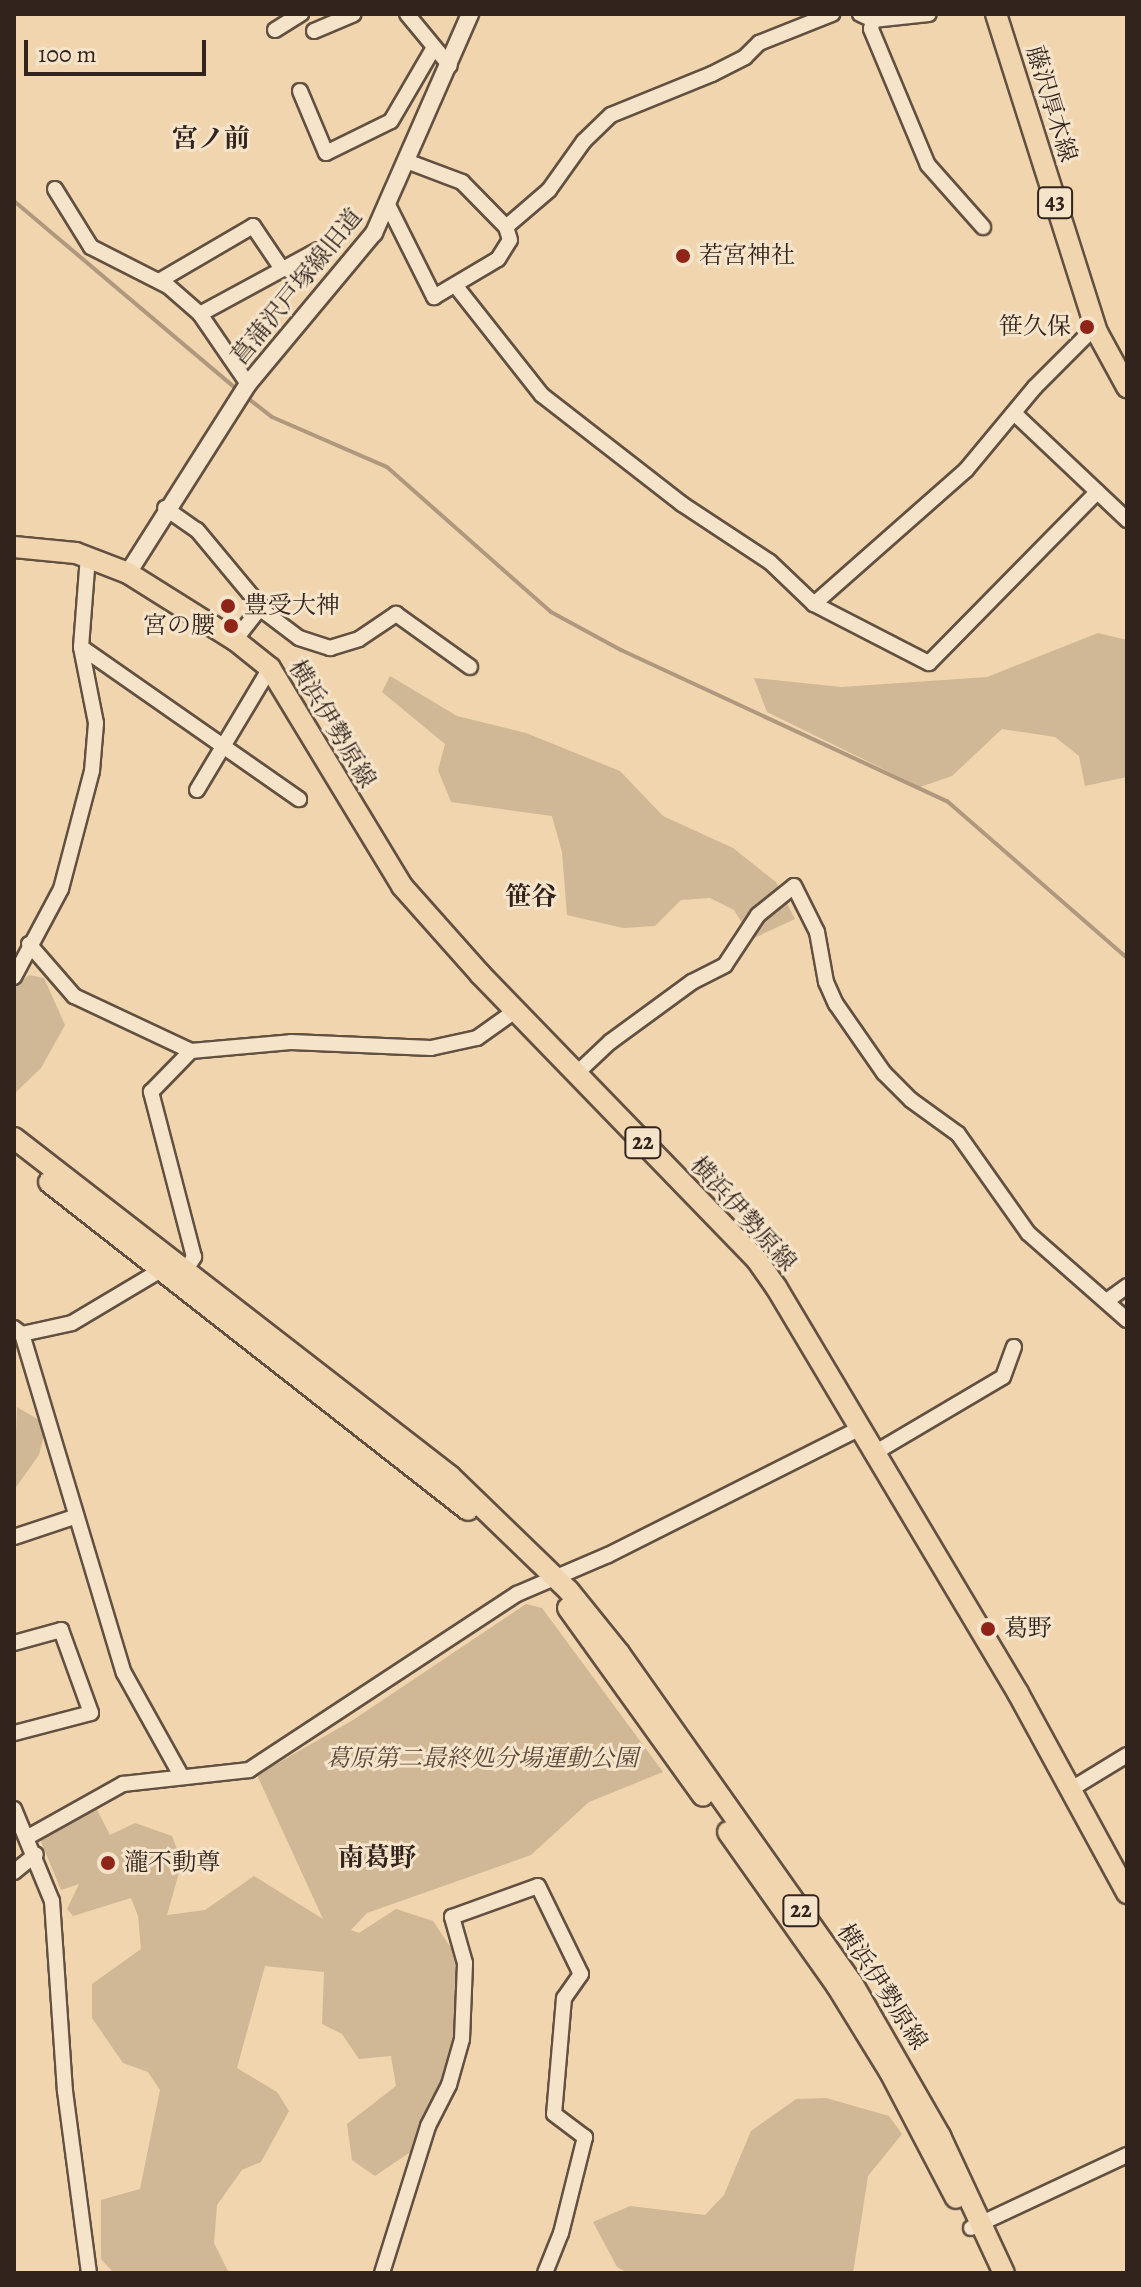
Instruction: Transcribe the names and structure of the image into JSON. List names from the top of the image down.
{
  "streets": {
    "main road": [
      "藤沢厚木線",
      "43",
      "横浜伊勢原線",
      "22"
    ],
    "street": ["菖蒲沢戸塚線旧道"]
  },
  "crossings": [
    ["菖蒲沢戸塚線旧道", "横浜伊勢原線"]
  ],
  "districts": ["宮ノ前", "笹谷", "南葛野"],
  "parks": ["葛原第二最終処分場運動公園"],
  "places": [
    "若宮神社",
    "笹久保",
    "豊受大神",
    "宮の腰",
    "葛野",
    "瀧不動尊"
  ],
  "scale_bar": "100 m"
}
